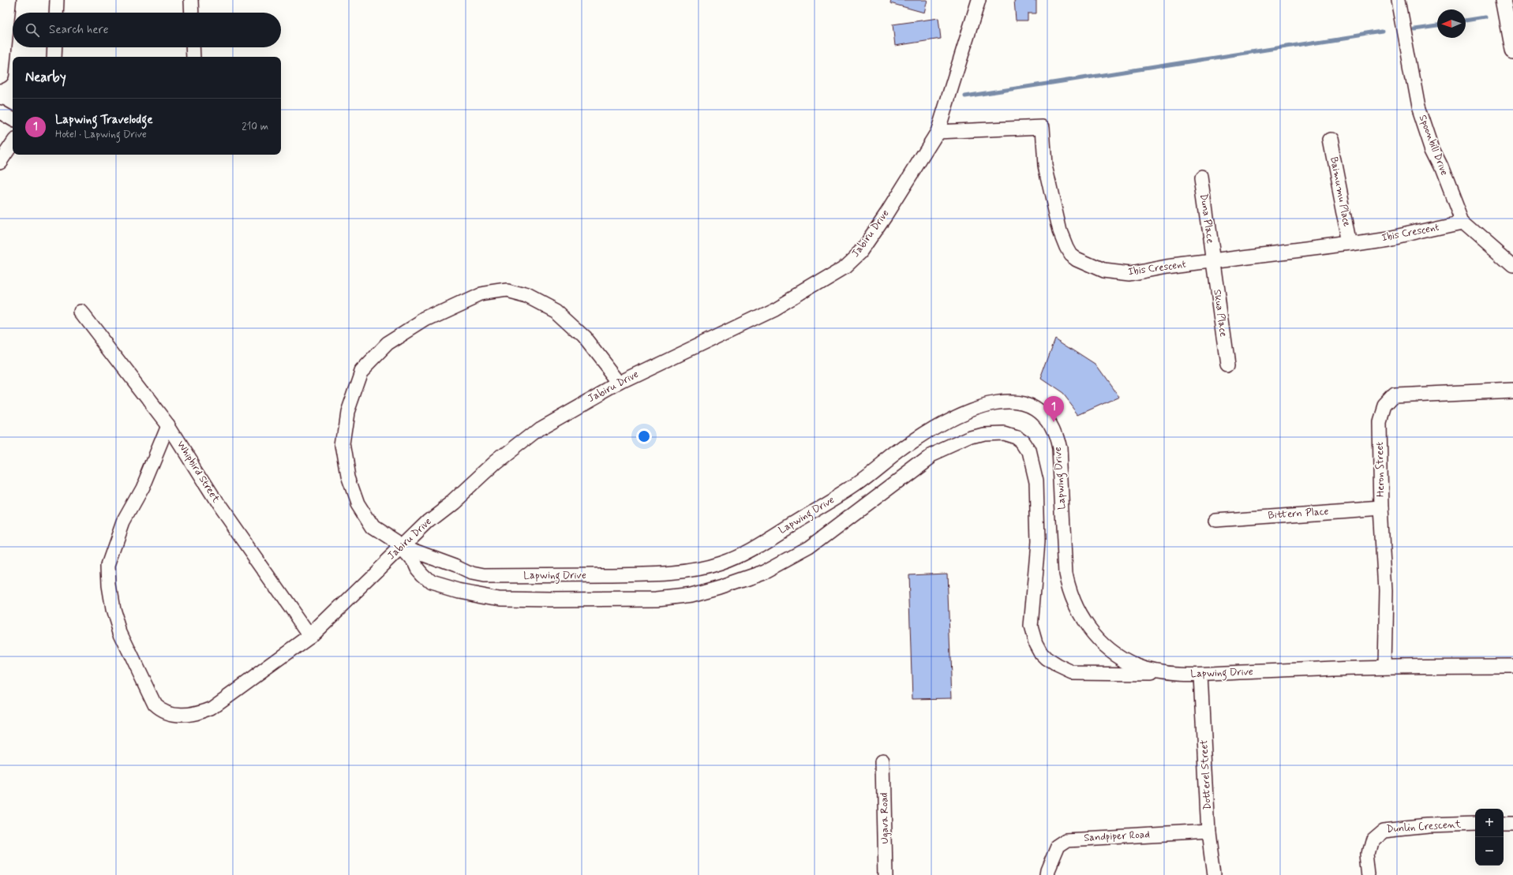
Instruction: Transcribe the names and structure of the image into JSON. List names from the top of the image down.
{
  "streets": {
    "street": [
      "Spoonbill Drive",
      "Baimumu Place",
      "Duna Place",
      "Ibis Crescent",
      "Jabiru Drive",
      "Skua Place",
      "Heron Street",
      "Whipbird Street",
      "Lapwing Drive",
      "Bittern Place",
      "Dotterel Street",
      "Ugava Road",
      "Dunlin Crescent",
      "Sandpiper Road"
    ]
  },
  "crossings": [
    ["Spoonbill Drive", "Ibis Crescent"],
    ["Baimumu Place", "Ibis Crescent"],
    ["Duna Place", "Ibis Crescent"],
    ["Duna Place", "Skua Place"],
    ["Ibis Crescent", "Jabiru Drive"],
    ["Ibis Crescent", "Skua Place"],
    ["Jabiru Drive", "Whipbird Street"],
    ["Jabiru Drive", "Lapwing Drive"],
    ["Heron Street", "Lapwing Drive"],
    ["Heron Street", "Bittern Place"],
    ["Lapwing Drive", "Dotterel Street"],
    ["Dotterel Street", "Sandpiper Road"]
  ],
  "north": "left",
  "page": {
    "search": "Search here",
    "heading": "Nearby",
    "list": [
      {
        "mark": "1",
        "name": "Lapwing Travelodge",
        "note": "Hotel · Lapwing Drive",
        "value": "210 m"
      }
    ],
    "pins": "1",
    "map_buttons": ["+", "−"]
  }
}
